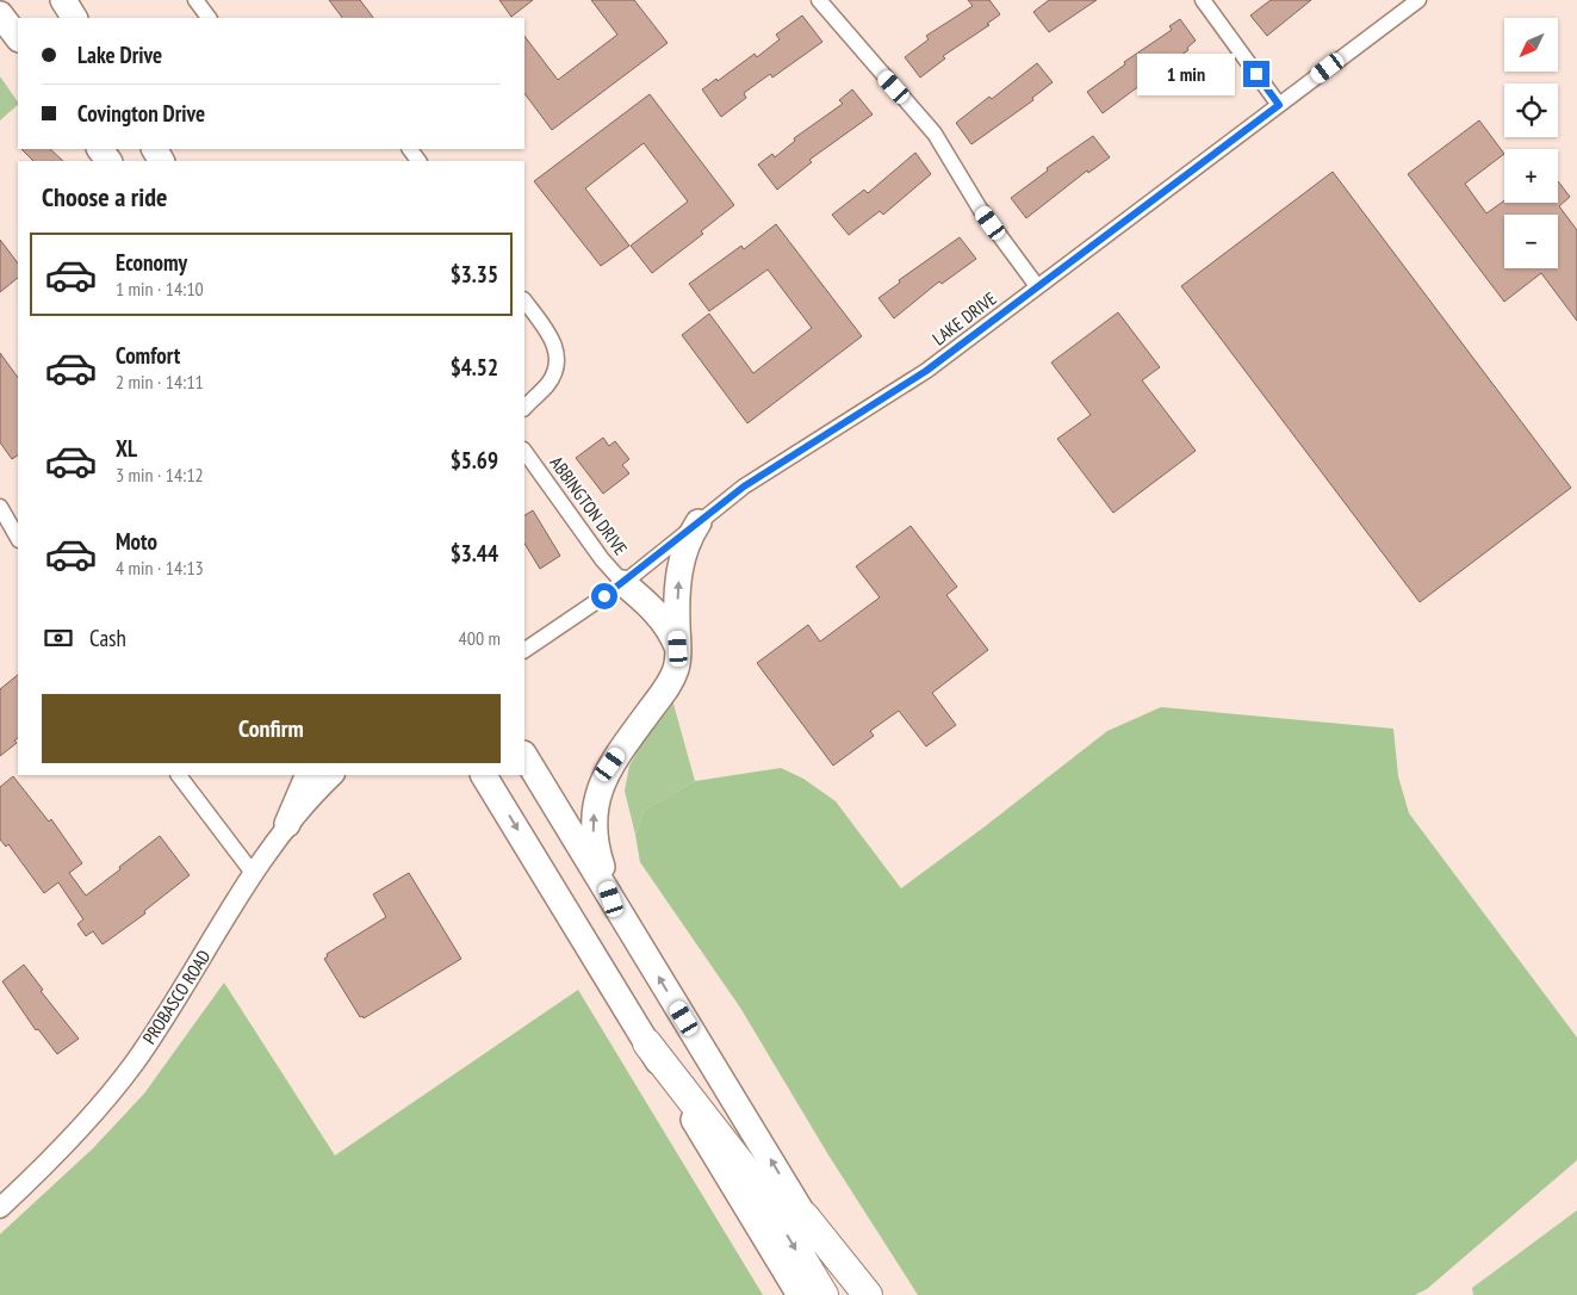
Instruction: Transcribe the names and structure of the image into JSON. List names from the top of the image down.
{
  "streets": {
    "street": ["LAKE DRIVE", "ABBINGTON DRIVE", "PROBASCO ROAD"]
  },
  "crossings": [
    ["LAKE DRIVE", "ABBINGTON DRIVE"]
  ],
  "north": "bottom left",
  "page": {
    "map_buttons": ["+", "−"],
    "banner": ["Lake Drive", "Covington Drive"],
    "bubble": "1 min",
    "heading": "Choose a ride",
    "list": [
      {
        "name": "Economy",
        "note": "1 min · 14:10",
        "value": "$3.35"
      },
      {
        "name": "Comfort",
        "note": "2 min · 14:11",
        "value": "$4.52"
      },
      {
        "name": "XL",
        "note": "3 min · 14:12",
        "value": "$5.69"
      },
      {
        "name": "Moto",
        "note": "4 min · 14:13",
        "value": "$3.44"
      }
    ],
    "pay": ["Cash", "400 m"],
    "buttons": "Confirm"
  }
}
